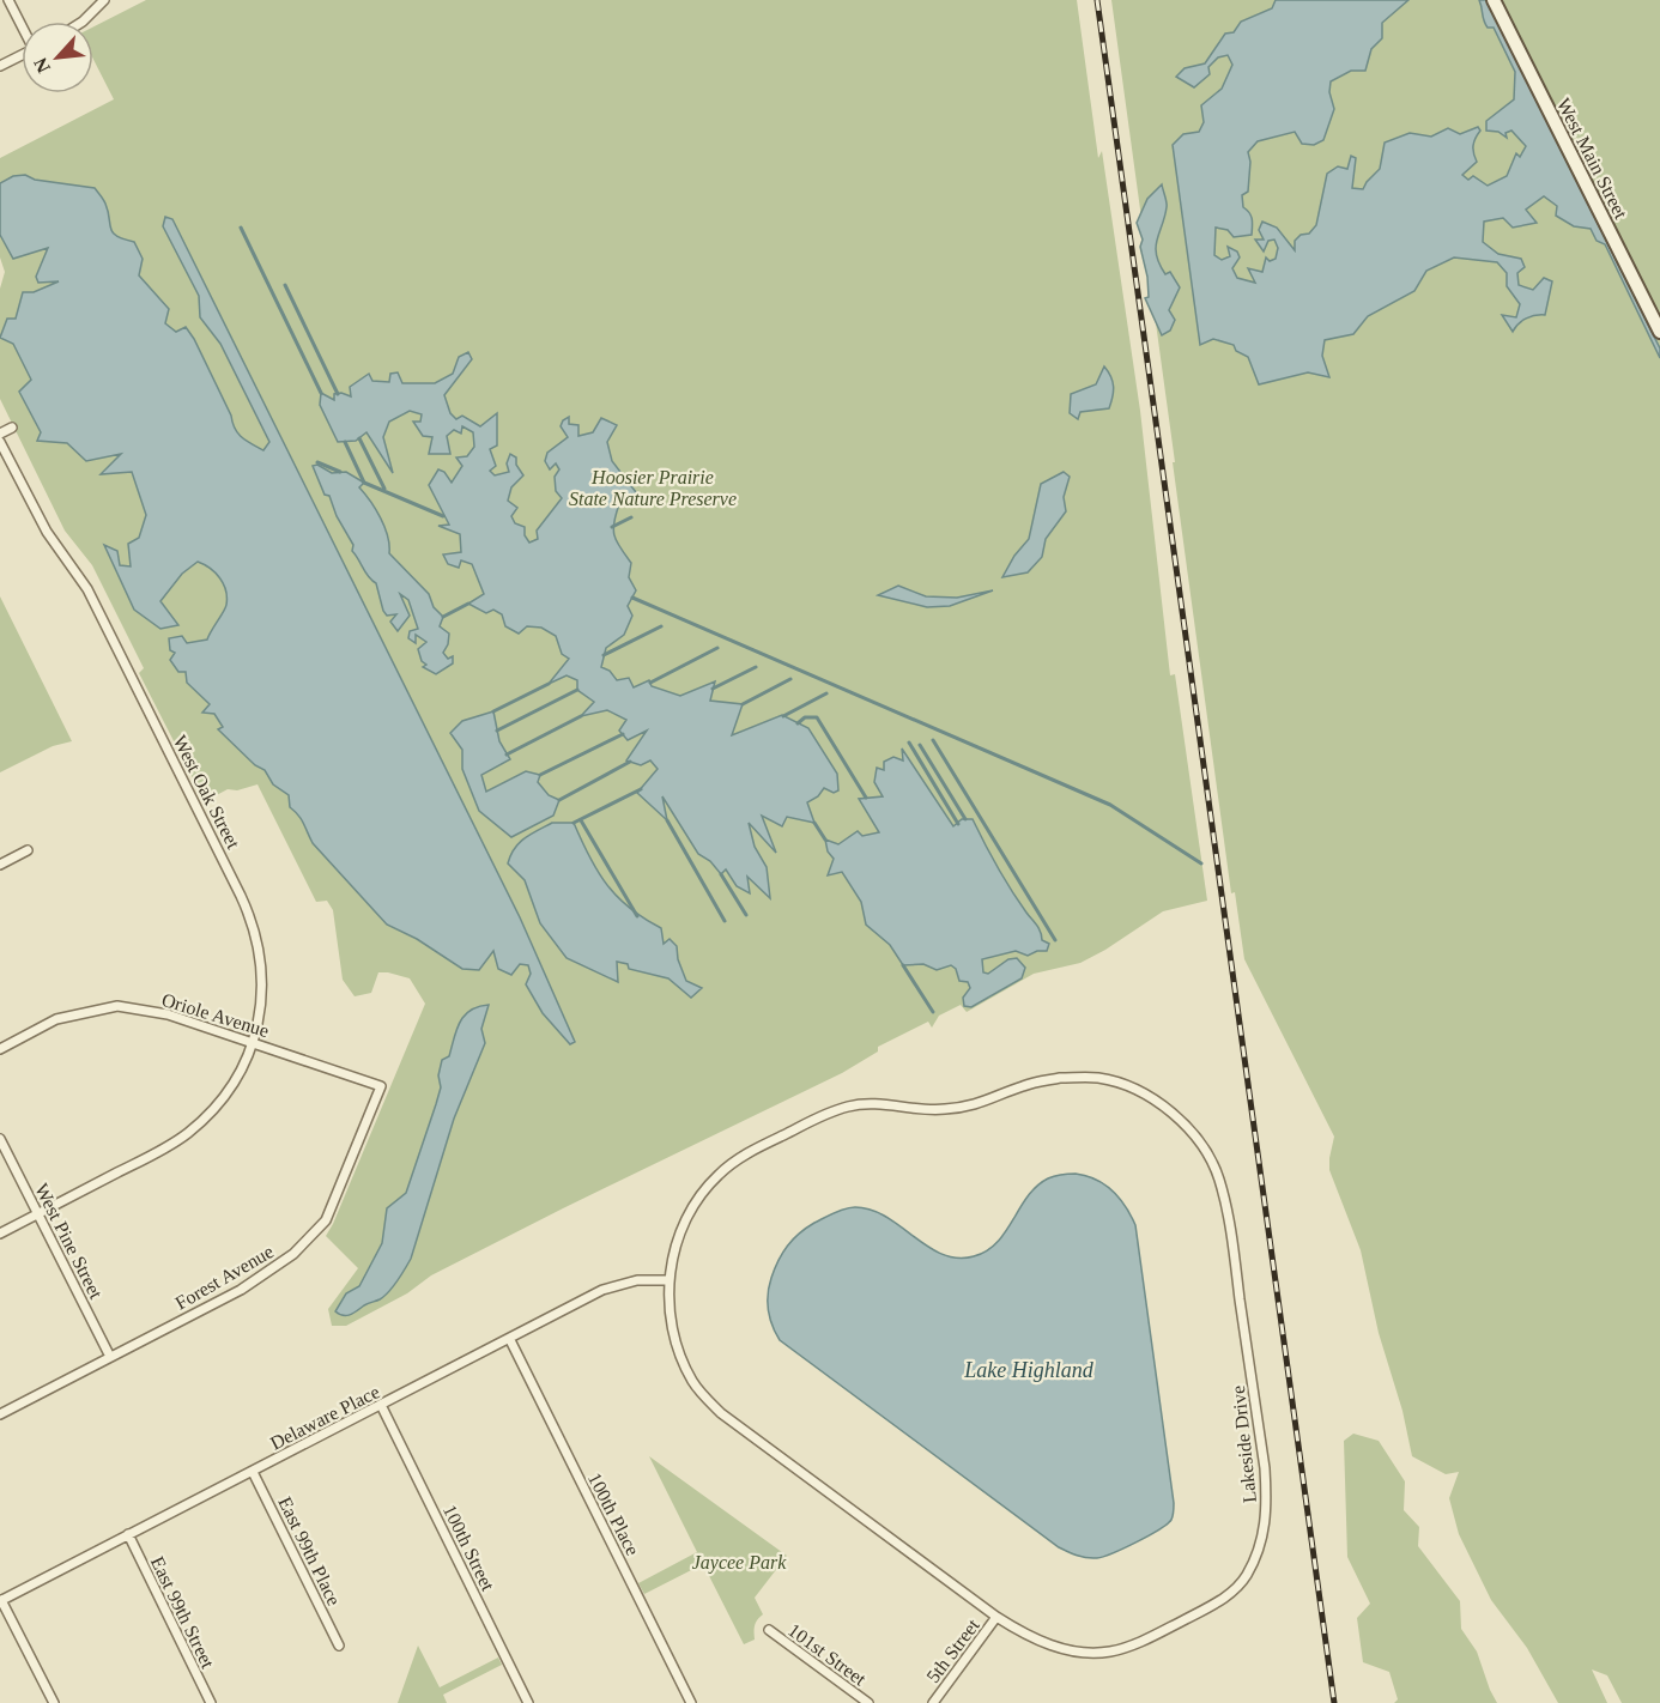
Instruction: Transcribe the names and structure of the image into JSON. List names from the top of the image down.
{
  "streets": {
    "street": [
      "West Main Street",
      "West Oak Street",
      "Oriole Avenue",
      "West Pine Street",
      "Forest Avenue",
      "Delaware Place",
      "Lakeside Drive",
      "100th Place",
      "100th Street",
      "East 99th Place",
      "East 99th Street",
      "5th Street",
      "101st Street"
    ]
  },
  "crossings": [
    ["West Oak Street", "Oriole Avenue"],
    ["West Oak Street", "West Pine Street"],
    ["Oriole Avenue", "Forest Avenue"],
    ["West Pine Street", "Forest Avenue"],
    ["Delaware Place", "Lakeside Drive"],
    ["Delaware Place", "100th Place"],
    ["Delaware Place", "100th Street"],
    ["Delaware Place", "East 99th Place"],
    ["Delaware Place", "East 99th Street"],
    ["Lakeside Drive", "5th Street"]
  ],
  "water": ["Lake Highland"],
  "parks": ["Hoosier Prairie State Nature Preserve", "Jaycee Park"],
  "north": "bottom left"
}
